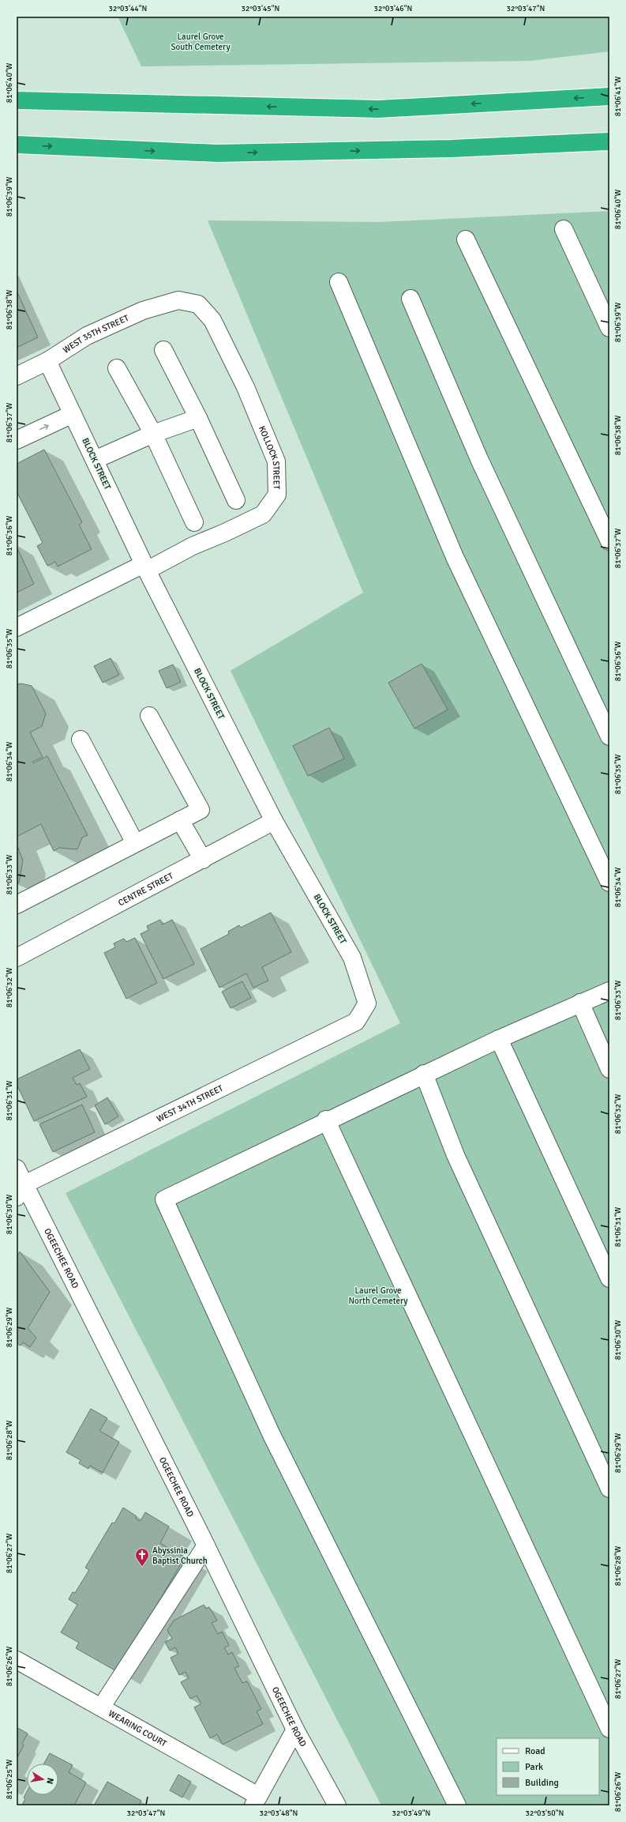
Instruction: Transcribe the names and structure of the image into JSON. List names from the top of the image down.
{
  "streets": {
    "street": [
      "WEST 35TH STREET",
      "KOLLOCK STREET",
      "BLOCK STREET",
      "CENTRE STREET",
      "WEST 34TH STREET",
      "OGEECHEE ROAD",
      "WEARING COURT"
    ]
  },
  "crossings": [
    ["WEST 35TH STREET", "KOLLOCK STREET"],
    ["WEST 35TH STREET", "BLOCK STREET"],
    ["KOLLOCK STREET", "BLOCK STREET"],
    ["BLOCK STREET", "CENTRE STREET"],
    ["BLOCK STREET", "WEST 34TH STREET"],
    ["WEST 34TH STREET", "OGEECHEE ROAD"]
  ],
  "parks": ["Laurel Grove South Cemetery", "Laurel Grove North Cemetery"],
  "places": {
    "church": ["Abyssinia Baptist Church"]
  },
  "legend": ["Road", "Park", "Building"],
  "north": "right",
  "coordinates": [
    "32°03'44\"N",
    "32°03'45\"N",
    "32°03'46\"N",
    "32°03'47\"N",
    "81°06'40\"W",
    "81°06'41\"W",
    "81°06'39\"W",
    "81°06'38\"W",
    "81°06'37\"W",
    "81°06'36\"W",
    "81°06'35\"W",
    "81°06'34\"W",
    "81°06'33\"W",
    "81°06'32\"W",
    "81°06'31\"W",
    "81°06'30\"W",
    "81°06'29\"W",
    "81°06'28\"W",
    "81°06'27\"W",
    "81°06'26\"W",
    "81°06'25\"W",
    "32°03'48\"N",
    "32°03'49\"N",
    "32°03'50\"N"
  ]
}
